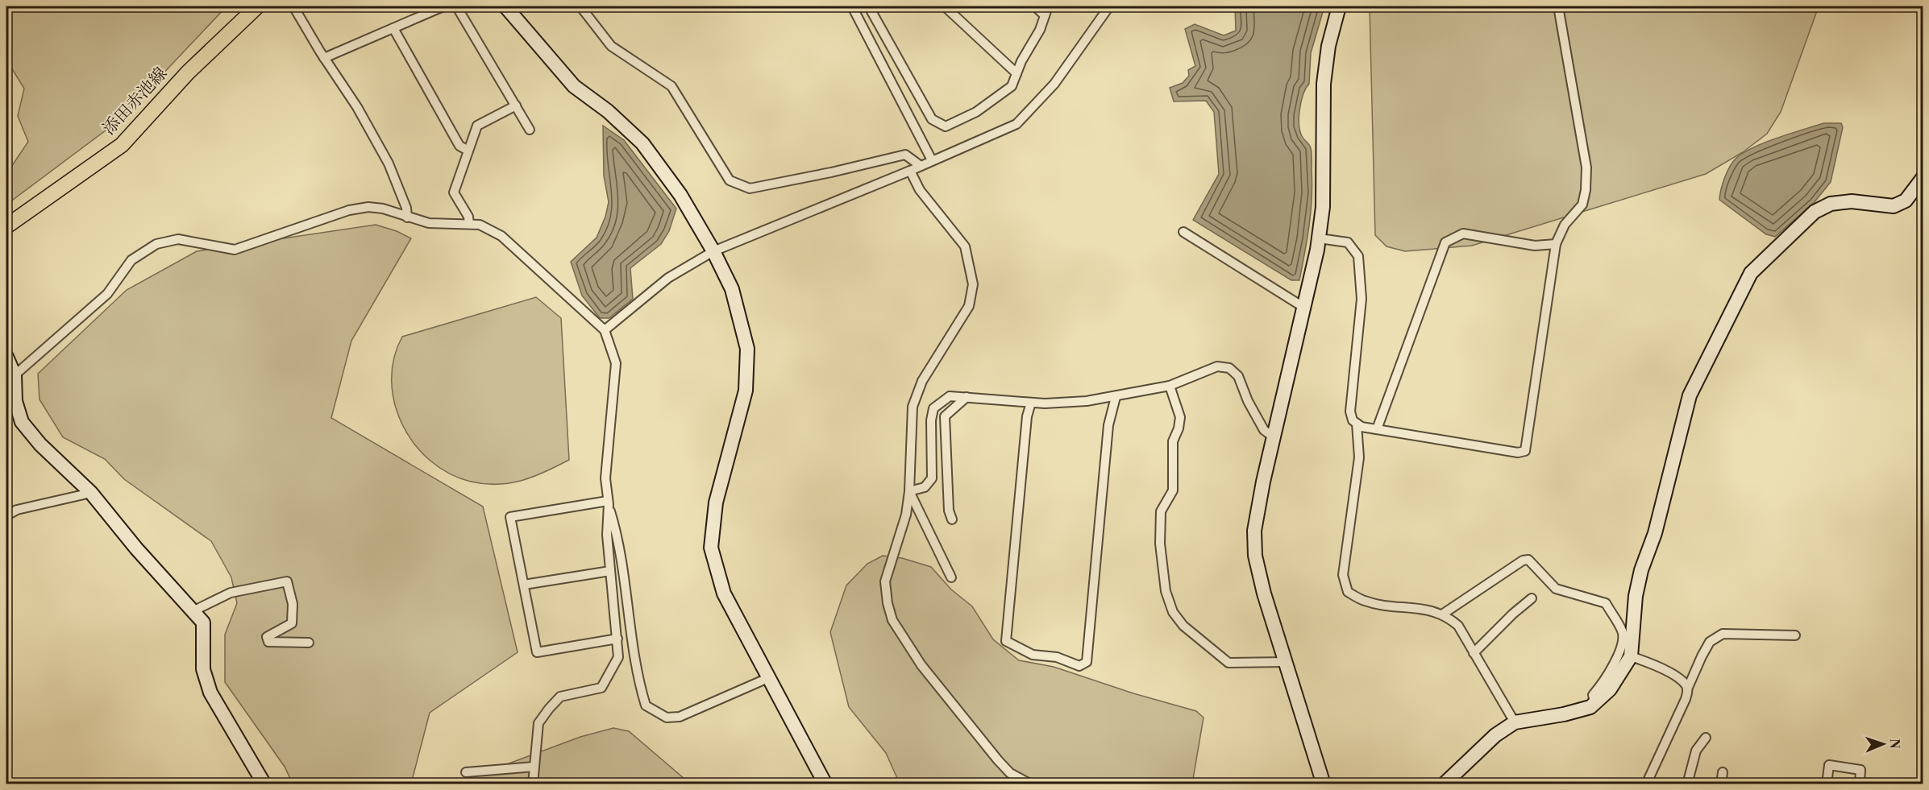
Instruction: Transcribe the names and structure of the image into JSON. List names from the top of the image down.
{
  "streets": {
    "main road": ["添田赤池線"]
  },
  "north": "right"
}
